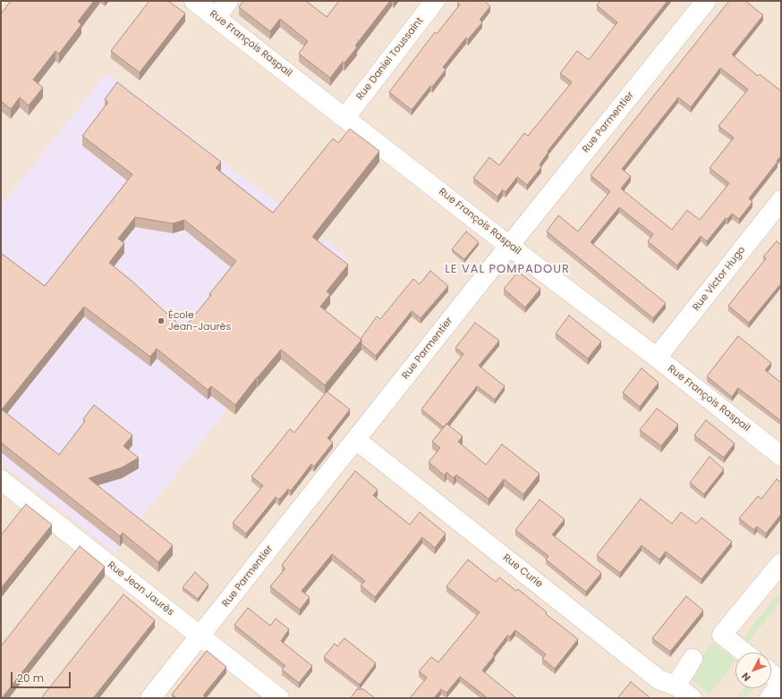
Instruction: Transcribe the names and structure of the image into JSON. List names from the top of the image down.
{
  "streets": {
    "street": [
      "Rue François Raspail",
      "Rue Daniel Toussaint",
      "Rue Parmentier",
      "Rue Victor Hugo",
      "Rue Curie",
      "Rue Jean Jaurès"
    ]
  },
  "crossings": [
    ["Rue François Raspail", "Rue Daniel Toussaint"],
    ["Rue François Raspail", "Rue Parmentier"],
    ["Rue François Raspail", "Rue Victor Hugo"],
    ["Rue Parmentier", "Rue Curie"],
    ["Rue Parmentier", "Rue Jean Jaurès"]
  ],
  "districts": ["LE VAL POMPADOUR"],
  "places": ["École Jean-Jaurès"],
  "scale_bar": "20 m",
  "north": "bottom left"
}
